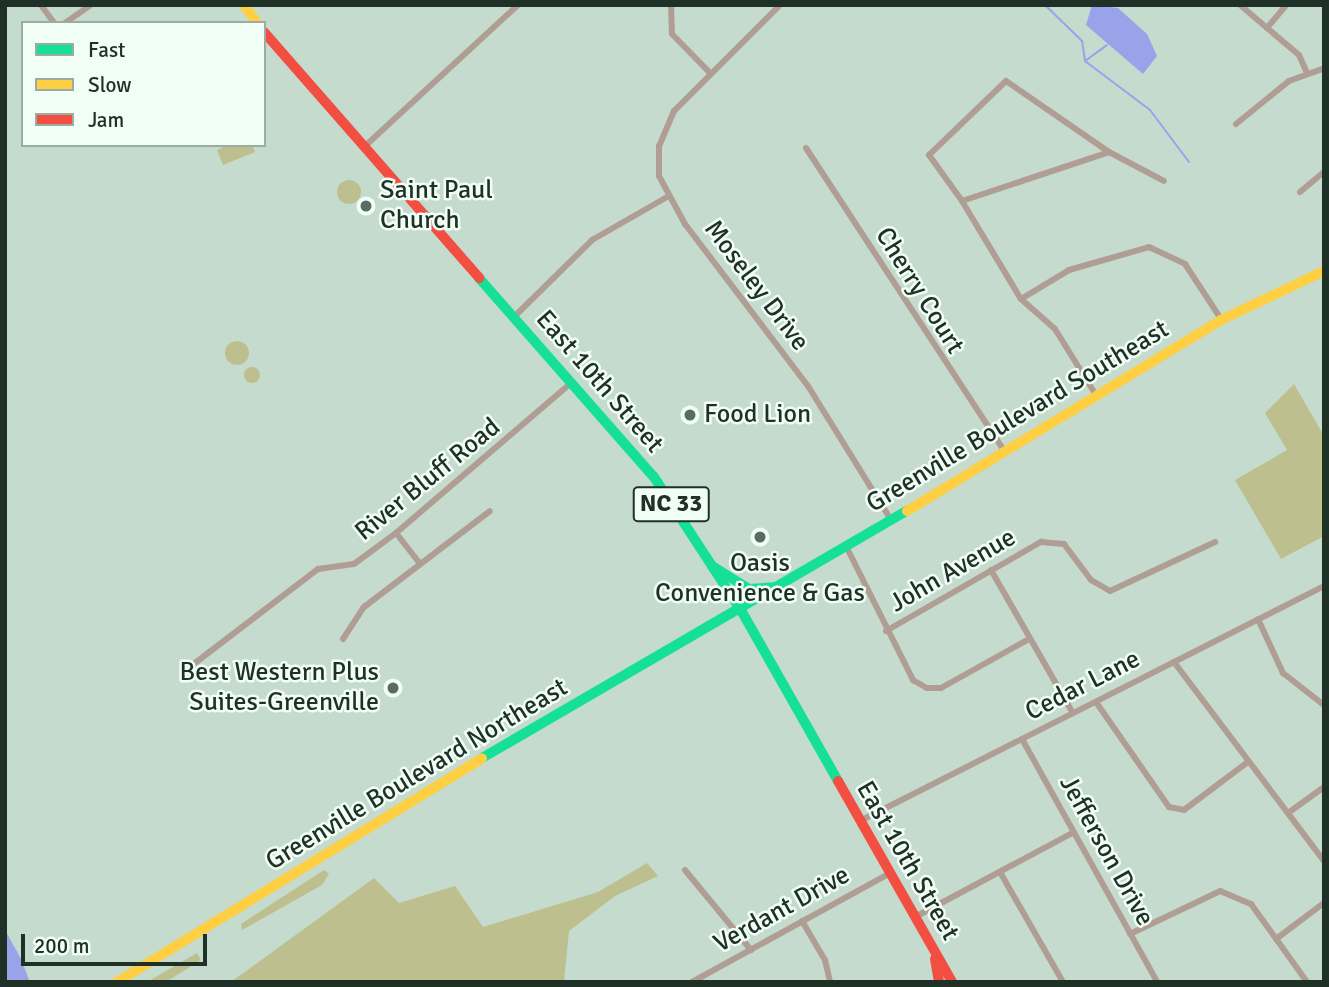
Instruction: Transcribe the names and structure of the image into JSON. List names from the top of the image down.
{
  "streets": {
    "main road": [
      "East 10th Street",
      "Greenville Boulevard Southeast",
      "NC 33",
      "Greenville Boulevard Northeast"
    ],
    "street": [
      "Moseley Drive",
      "Cherry Court",
      "River Bluff Road",
      "John Avenue",
      "Cedar Lane",
      "Jefferson Drive",
      "Verdant Drive"
    ]
  },
  "crossings": [
    ["Moseley Drive", "Greenville Boulevard Southeast"],
    ["Cherry Court", "Greenville Boulevard Southeast"],
    ["East 10th Street", "Greenville Boulevard Southeast"],
    ["East 10th Street", "River Bluff Road"],
    ["East 10th Street", "Cedar Lane"],
    ["East 10th Street", "Greenville Boulevard Northeast"],
    ["East 10th Street", "Verdant Drive"],
    ["Greenville Boulevard Southeast", "Greenville Boulevard Northeast"],
    ["Cedar Lane", "Jefferson Drive"]
  ],
  "places": [
    "Saint Paul Church",
    "Food Lion",
    "Oasis Convenience & Gas",
    "Best Western Plus Suites-Greenville"
  ],
  "legend": ["Fast", "Slow", "Jam"],
  "scale_bar": "200 m"
}
